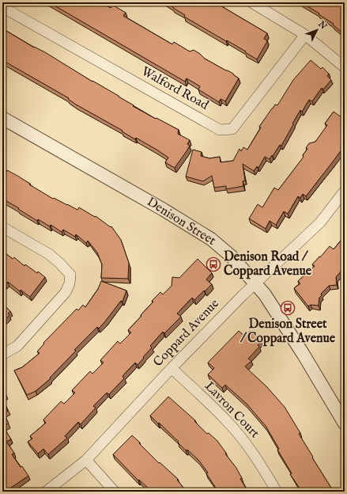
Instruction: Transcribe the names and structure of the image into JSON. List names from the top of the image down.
{
  "streets": {
    "street": [
      "Walford Road",
      "Denison Street",
      "Coppard Avenue",
      "Lavron Court"
    ]
  },
  "crossings": [
    ["Denison Street", "Coppard Avenue"],
    ["Coppard Avenue", "Lavron Court"]
  ],
  "places": {
    "bus stop": ["Denison Road / Coppard Avenue", "Denison Street / Coppard Avenue"]
  },
  "north": "top right"
}
